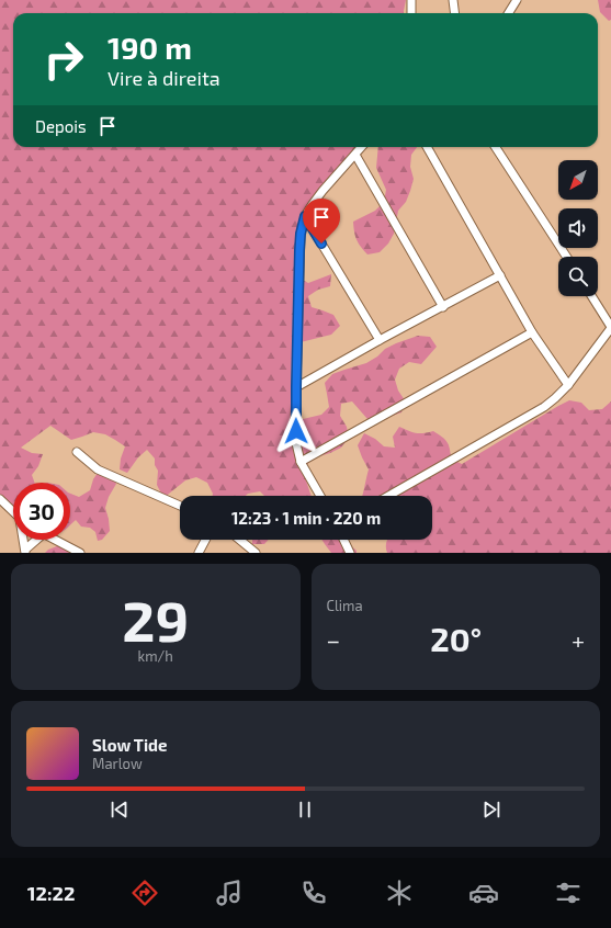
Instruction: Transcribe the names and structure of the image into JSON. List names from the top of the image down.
{
  "north": "bottom left",
  "page": {
    "turn": ["190 m", "Vire à direita"],
    "then": "Depois",
    "limit": "30",
    "trip": "12:23 · 1 min · 220 m",
    "tile": [
      ["29", "km/h"],
      "Clima"
    ],
    "heat": ["−", "20°", "+"],
    "song": ["Slow Tide", "Marlow"],
    "tabs": "12:22"
  }
}
